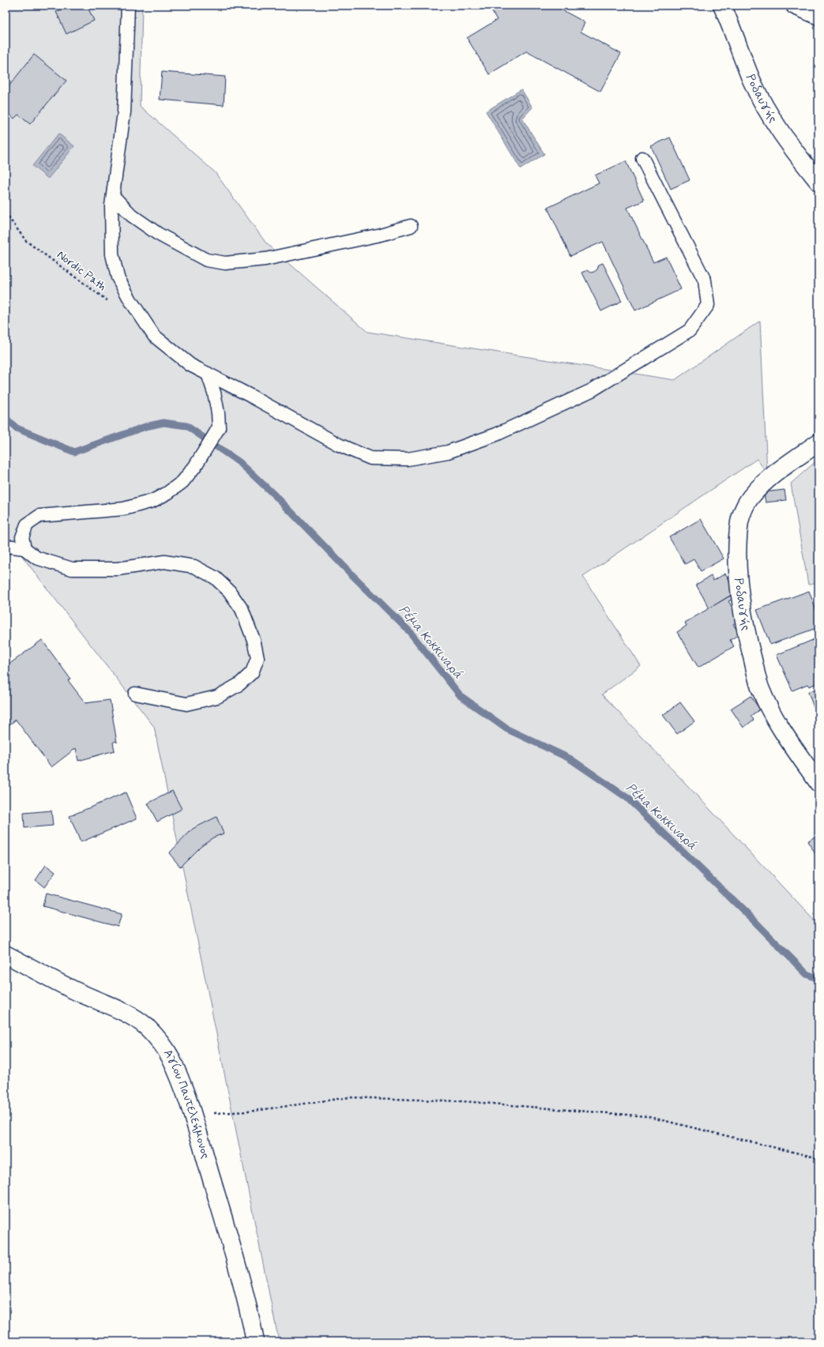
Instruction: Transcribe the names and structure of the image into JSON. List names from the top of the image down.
{
  "streets": {
    "street": ["Ροδαυγής", "Αγίου Παντελεήμονος"],
    "path": ["Nordic Path"]
  },
  "water": ["Ρέμα Κοκκιναρά"]
}
